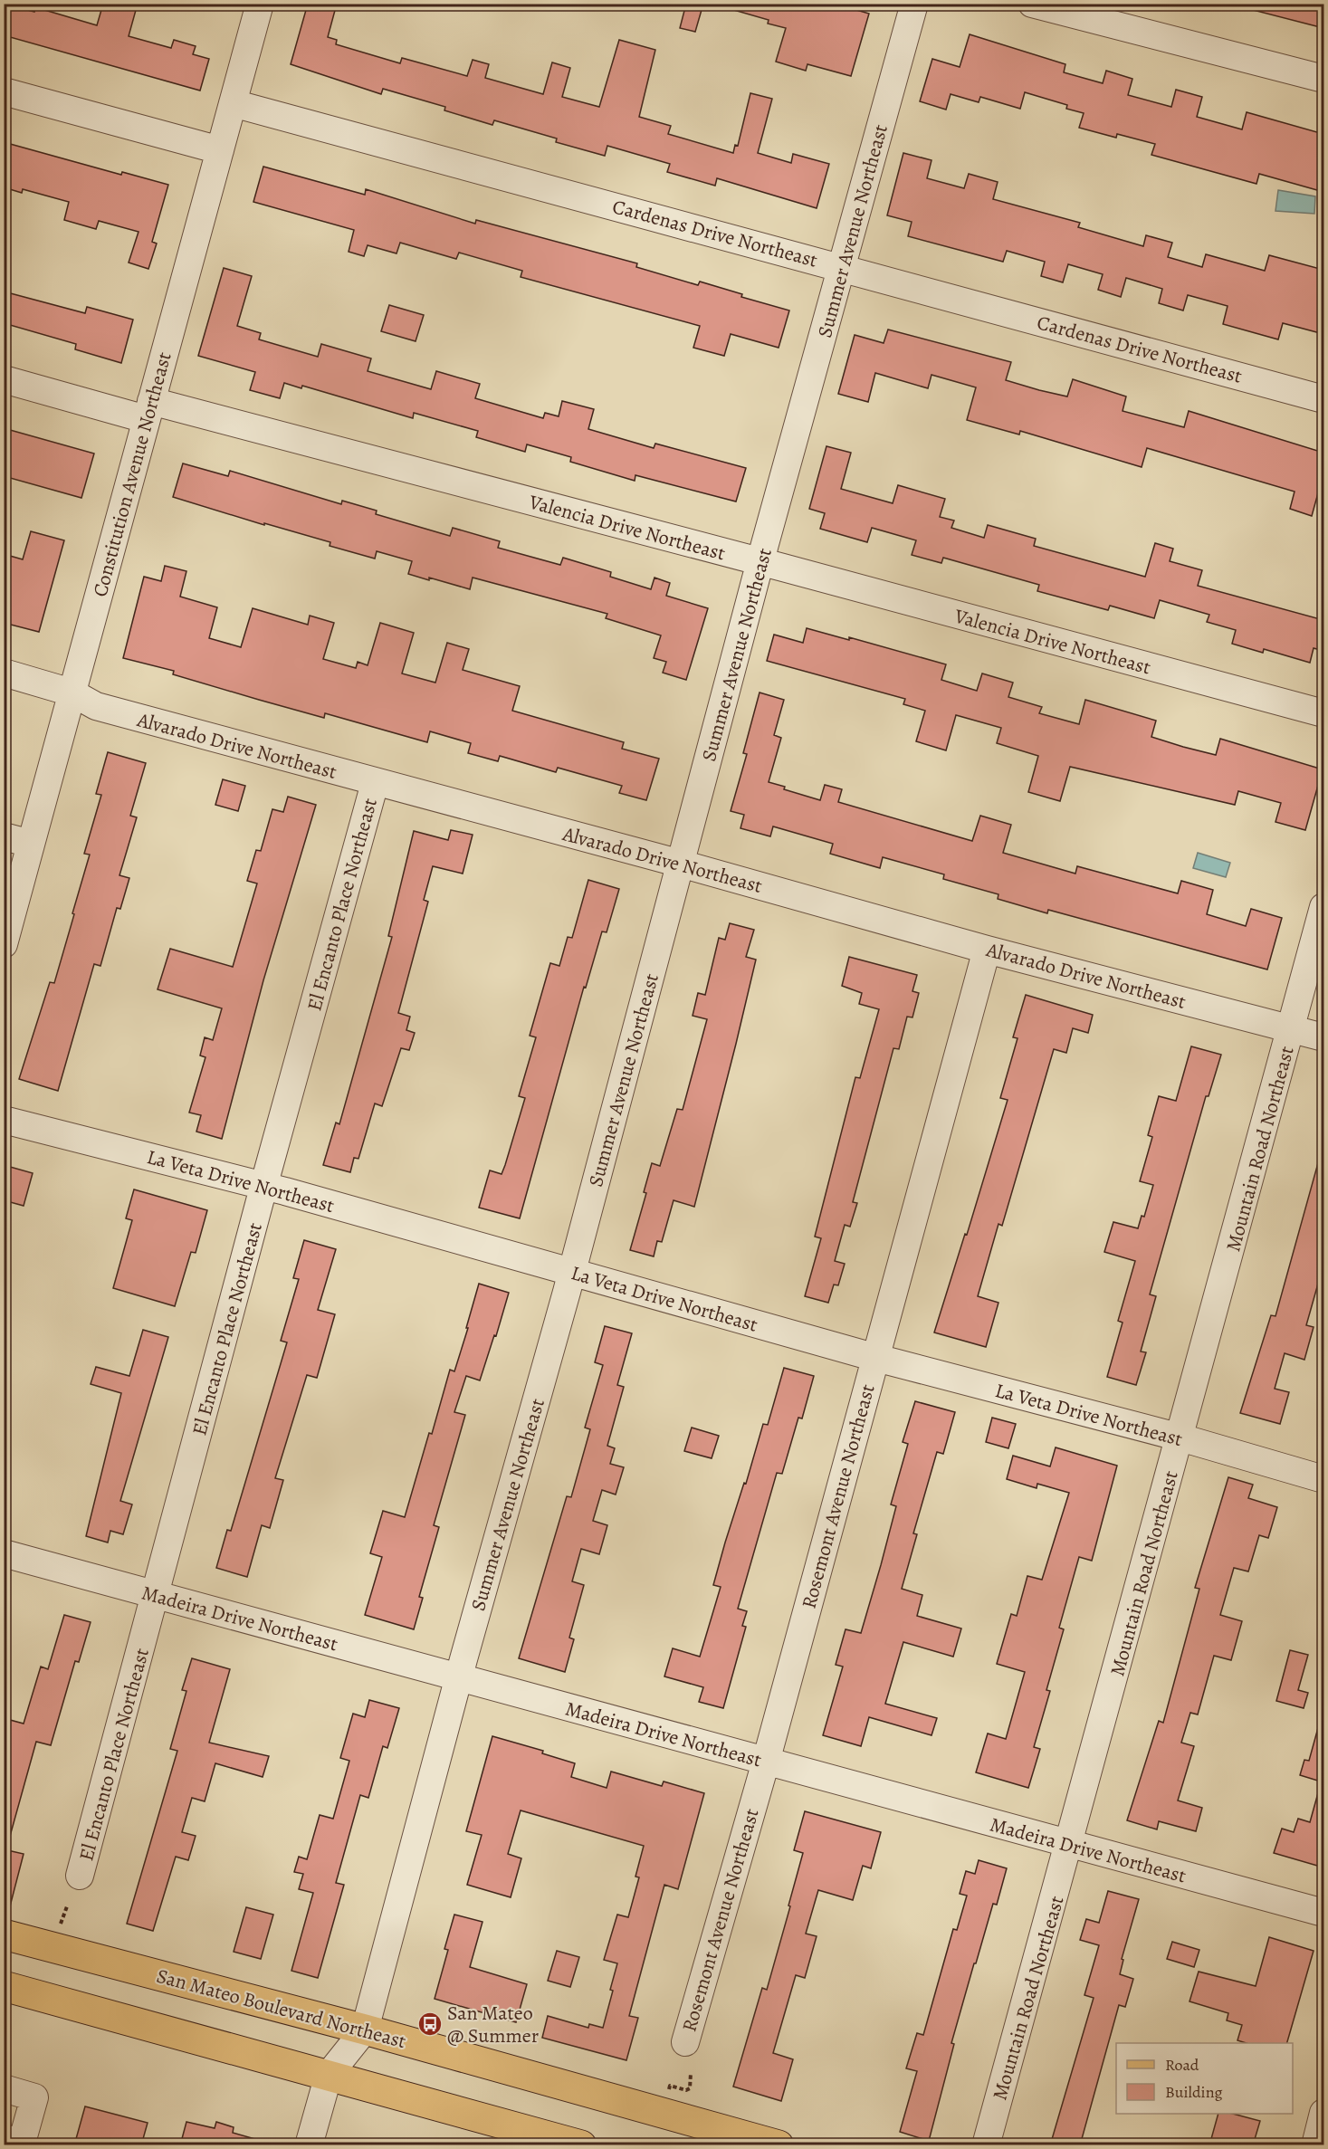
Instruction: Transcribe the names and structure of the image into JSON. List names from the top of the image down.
{
  "streets": {
    "main road": ["San Mateo Boulevard Northeast"],
    "street": [
      "Summer Avenue Northeast",
      "Cardenas Drive Northeast",
      "Constitution Avenue Northeast",
      "Valencia Drive Northeast",
      "Alvarado Drive Northeast",
      "El Encanto Place Northeast",
      "Mountain Road Northeast",
      "La Veta Drive Northeast",
      "Rosemont Avenue Northeast",
      "Madeira Drive Northeast"
    ]
  },
  "crossings": [
    ["Summer Avenue Northeast", "Cardenas Drive Northeast"],
    ["Summer Avenue Northeast", "Valencia Drive Northeast"],
    ["Summer Avenue Northeast", "Alvarado Drive Northeast"],
    ["Summer Avenue Northeast", "La Veta Drive Northeast"],
    ["Summer Avenue Northeast", "Madeira Drive Northeast"],
    ["Summer Avenue Northeast", "San Mateo Boulevard Northeast"],
    ["Cardenas Drive Northeast", "Constitution Avenue Northeast"],
    ["Constitution Avenue Northeast", "Valencia Drive Northeast"],
    ["Constitution Avenue Northeast", "Alvarado Drive Northeast"],
    ["Alvarado Drive Northeast", "El Encanto Place Northeast"],
    ["Alvarado Drive Northeast", "Mountain Road Northeast"],
    ["Alvarado Drive Northeast", "Rosemont Avenue Northeast"],
    ["El Encanto Place Northeast", "La Veta Drive Northeast"],
    ["El Encanto Place Northeast", "Madeira Drive Northeast"],
    ["Mountain Road Northeast", "La Veta Drive Northeast"],
    ["Mountain Road Northeast", "Madeira Drive Northeast"],
    ["La Veta Drive Northeast", "Rosemont Avenue Northeast"],
    ["Rosemont Avenue Northeast", "Madeira Drive Northeast"]
  ],
  "places": {
    "bus stop": ["San Mateo @ Summer"]
  },
  "legend": ["Road", "Building"]
}
